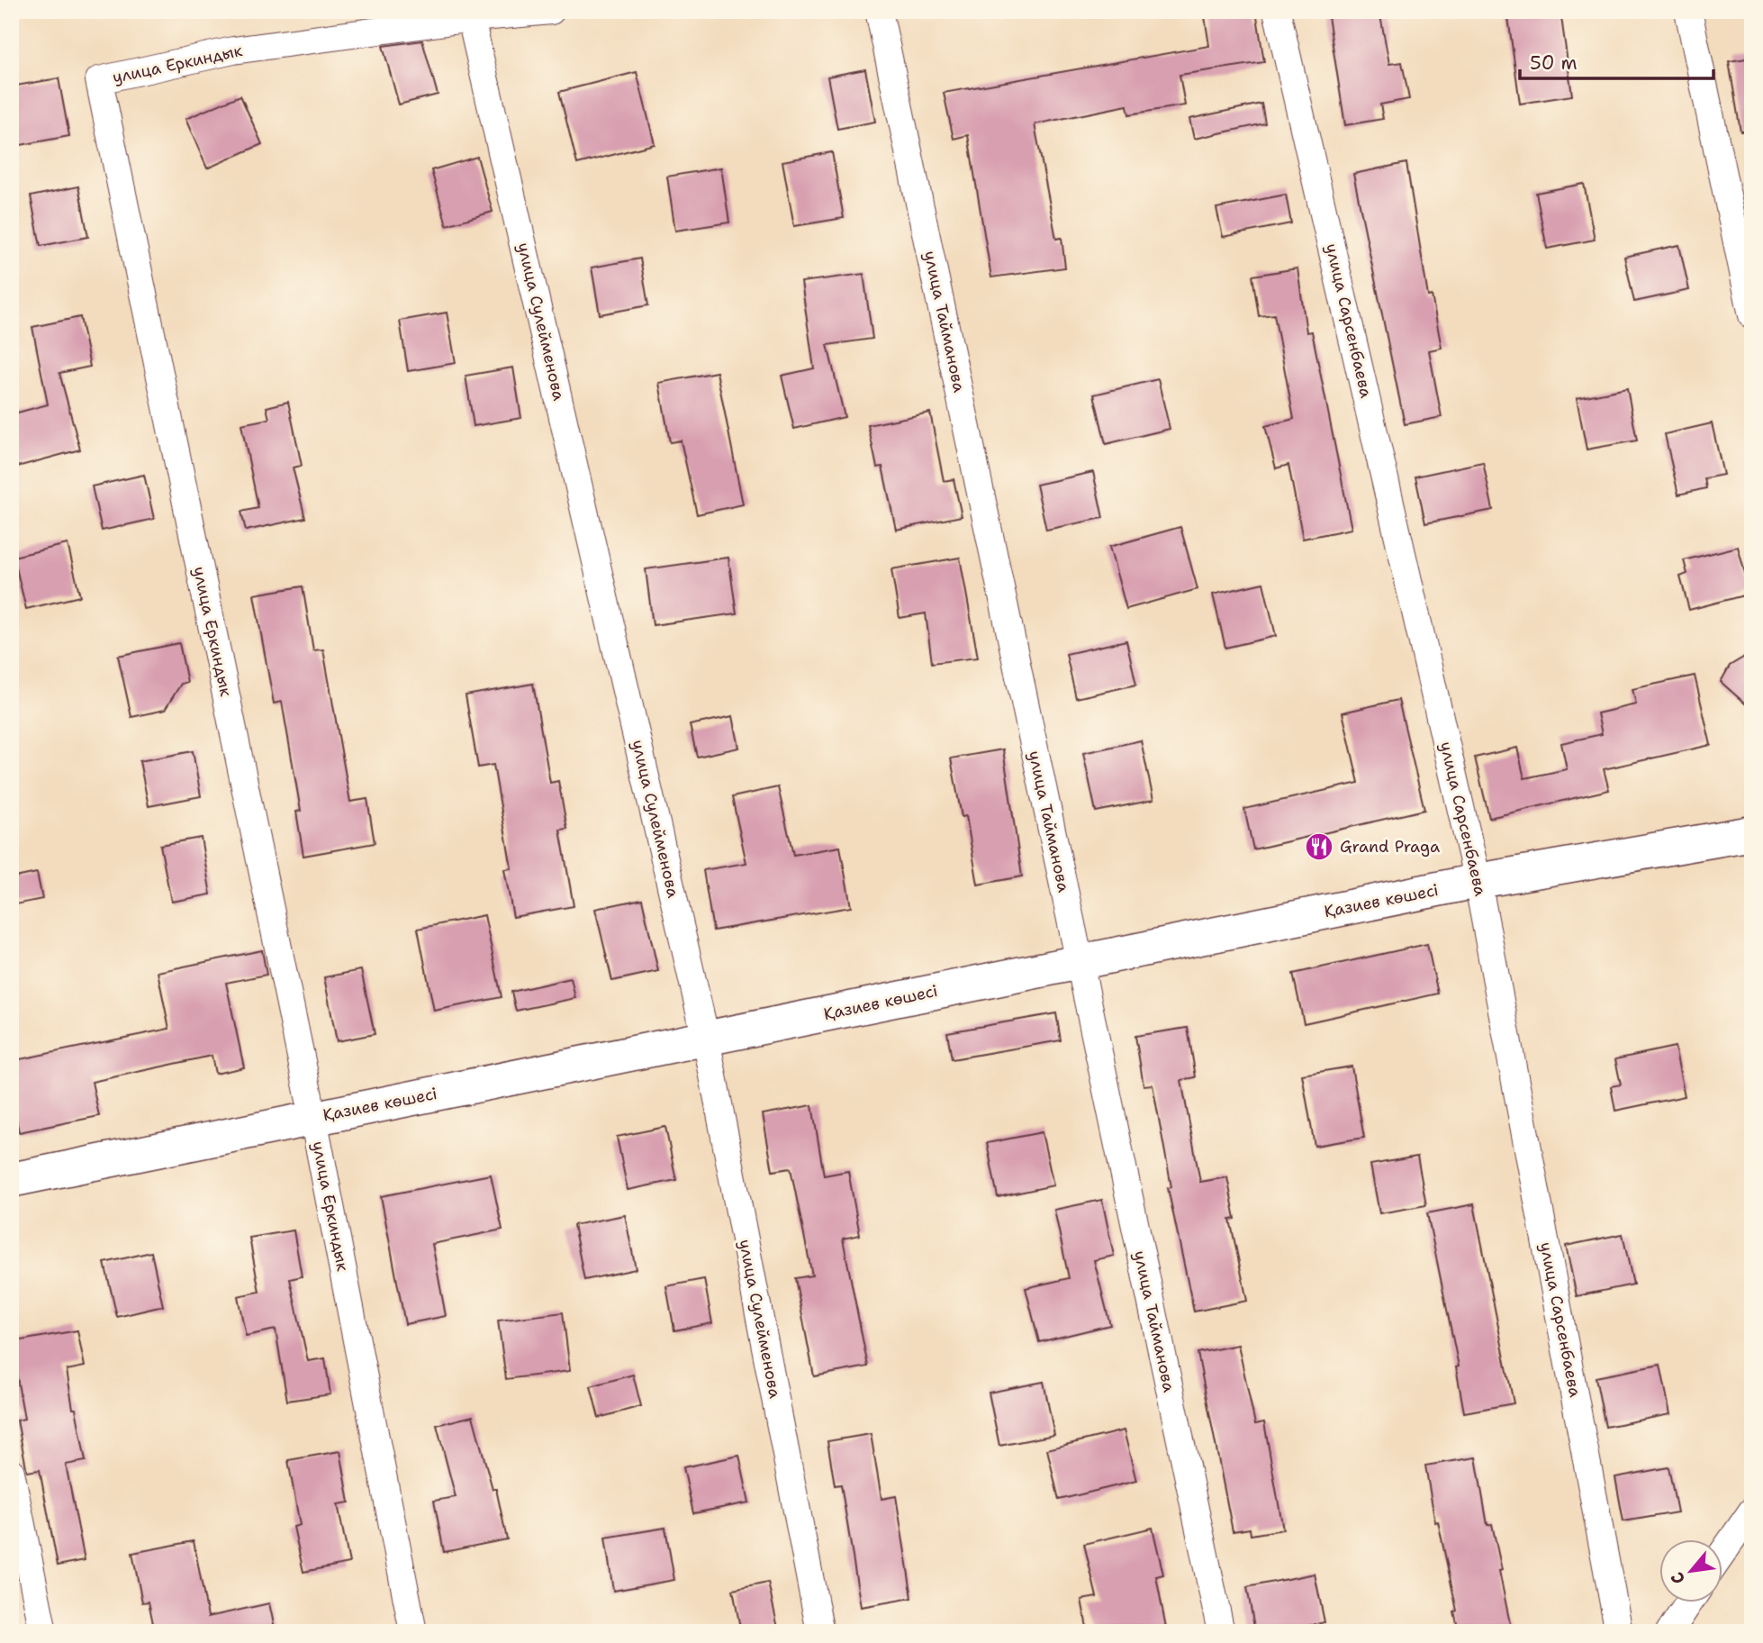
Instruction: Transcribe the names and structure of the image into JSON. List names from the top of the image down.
{
  "streets": {
    "street": [
      "улица Еркиндык",
      "улица Сарсенбаева",
      "улица Сулейменова",
      "улица Тайманова",
      "Қазиев көшесі"
    ]
  },
  "crossings": [
    ["улица Еркиндык", "улица Сулейменова"],
    ["улица Еркиндык", "Қазиев көшесі"],
    ["улица Сарсенбаева", "Қазиев көшесі"],
    ["улица Сулейменова", "Қазиев көшесі"],
    ["улица Тайманова", "Қазиев көшесі"]
  ],
  "places": {
    "restaurant": ["Grand Praga"]
  },
  "scale_bar": "50 m",
  "north": "bottom left"
}
